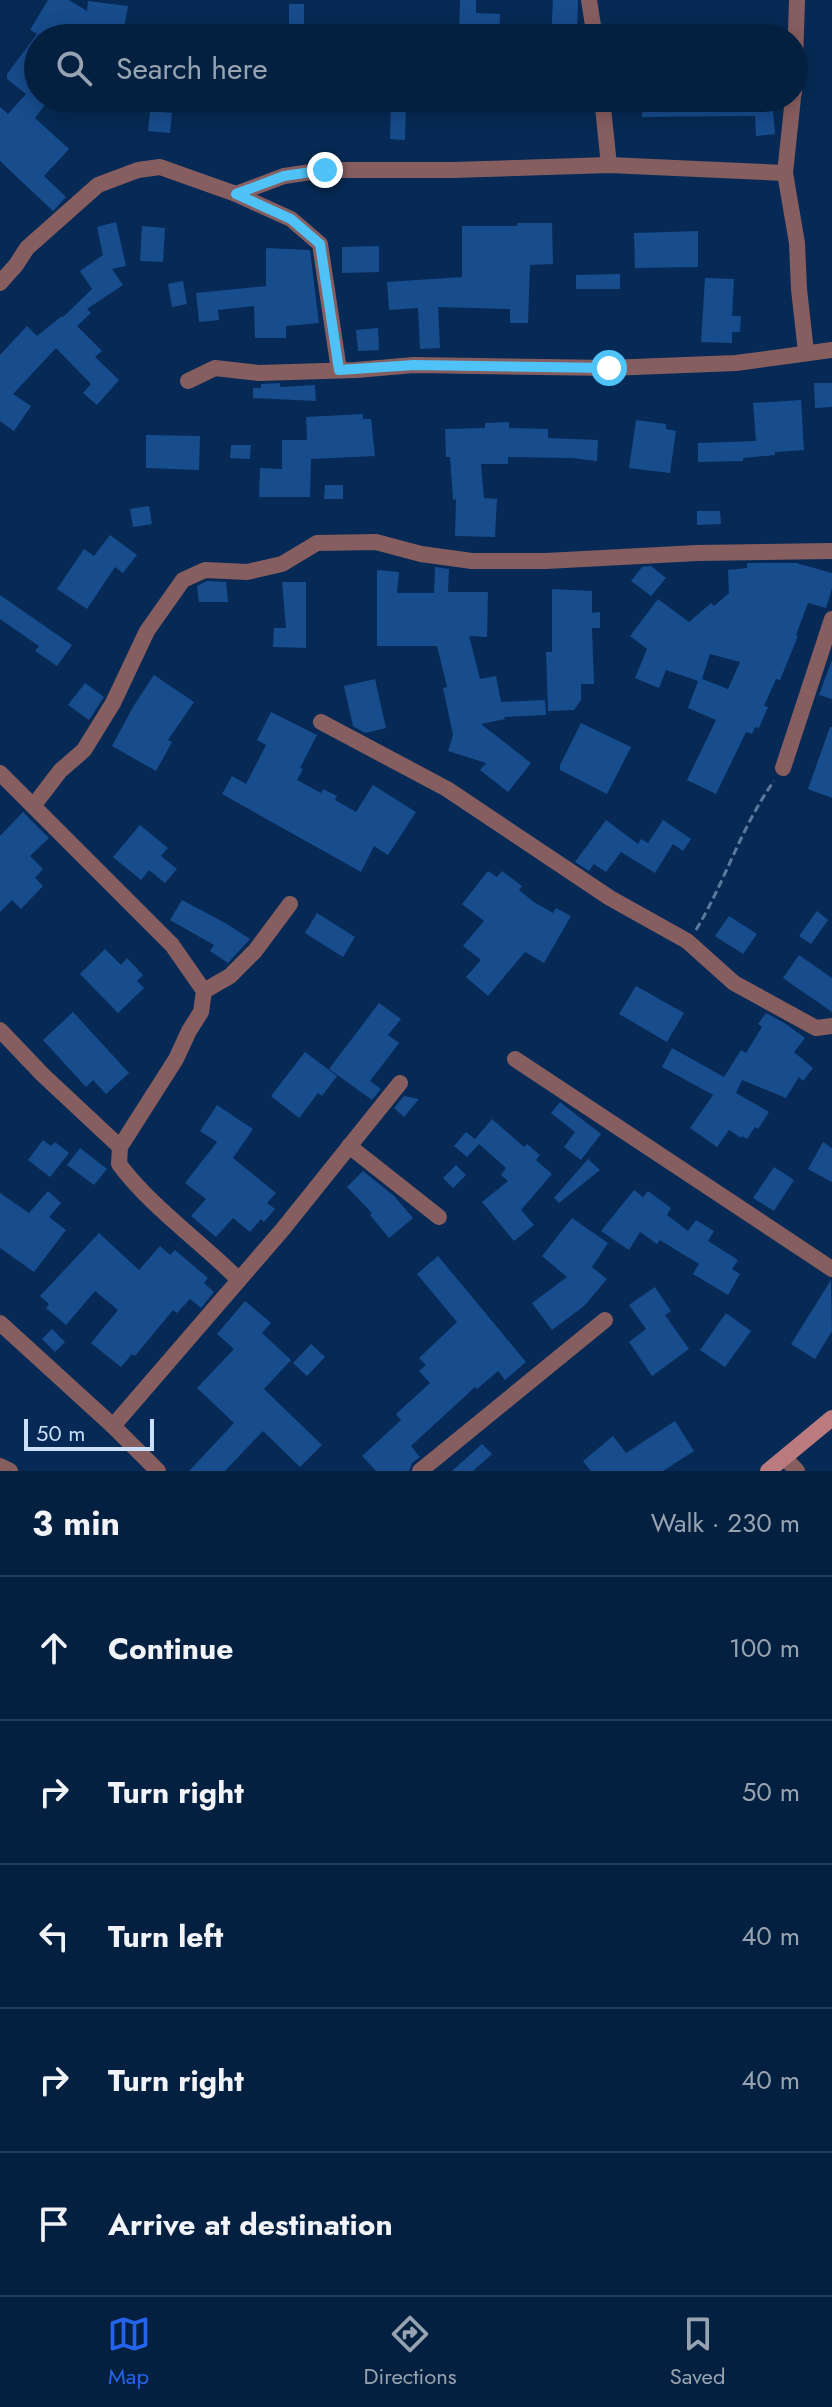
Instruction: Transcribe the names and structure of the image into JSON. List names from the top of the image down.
{
  "scale_bar": "50 m",
  "page": {
    "search": "Search here",
    "scale": "50 m",
    "heading": ["3 min", "Walk · 230 m"],
    "list": [
      ["Continue", "100 m"],
      ["Turn right", "50 m"],
      ["Turn left", "40 m"],
      ["Turn right", "40 m"],
      "Arrive at destination"
    ],
    "nav": ["Map", "Directions", "Saved"]
  }
}
